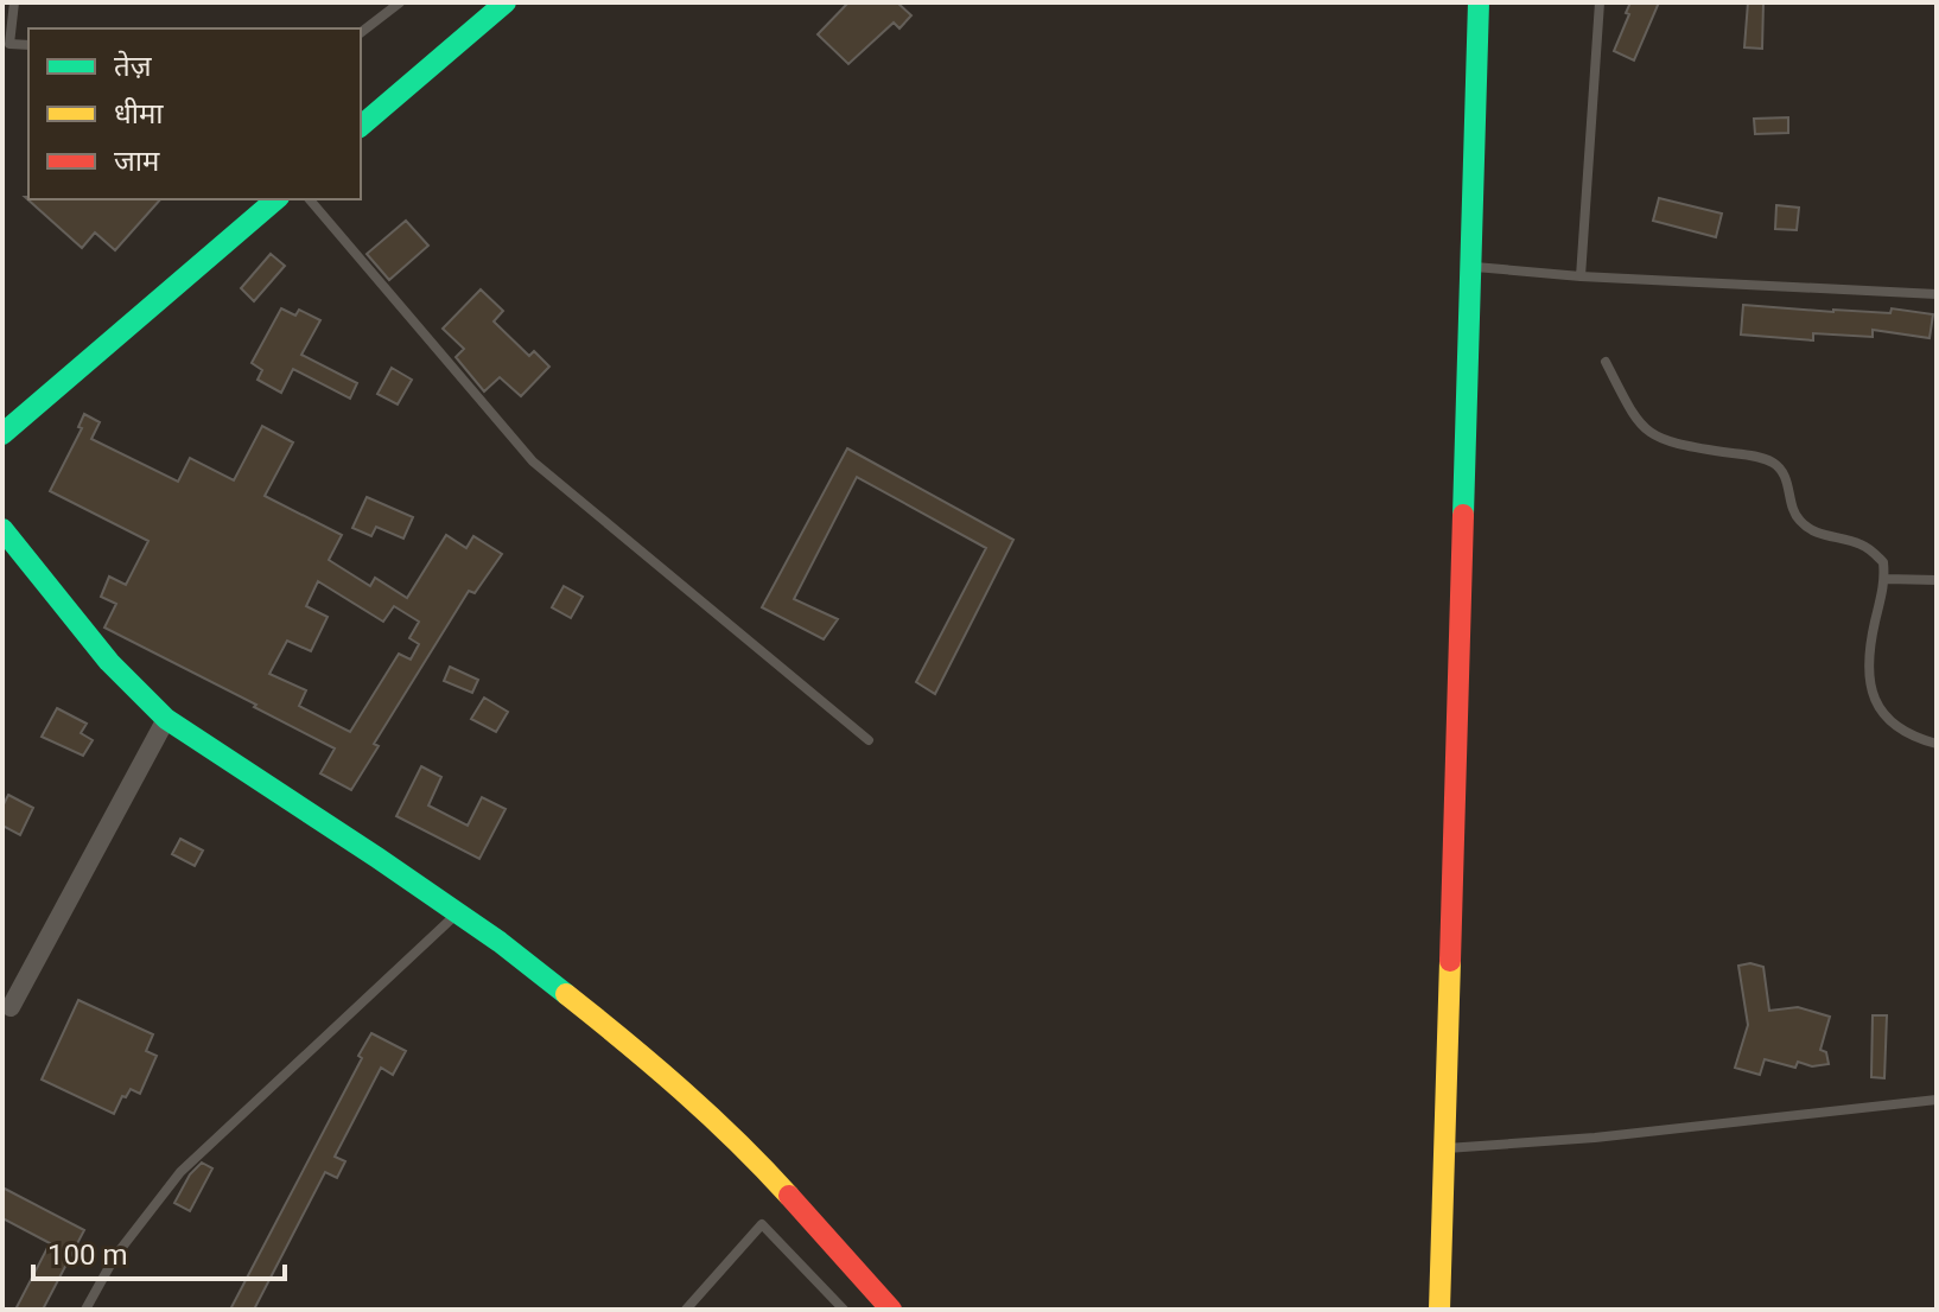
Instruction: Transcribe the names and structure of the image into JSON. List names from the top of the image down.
{
  "legend": ["तेज़", "धीमा", "जाम"],
  "scale_bar": "100 m"
}
